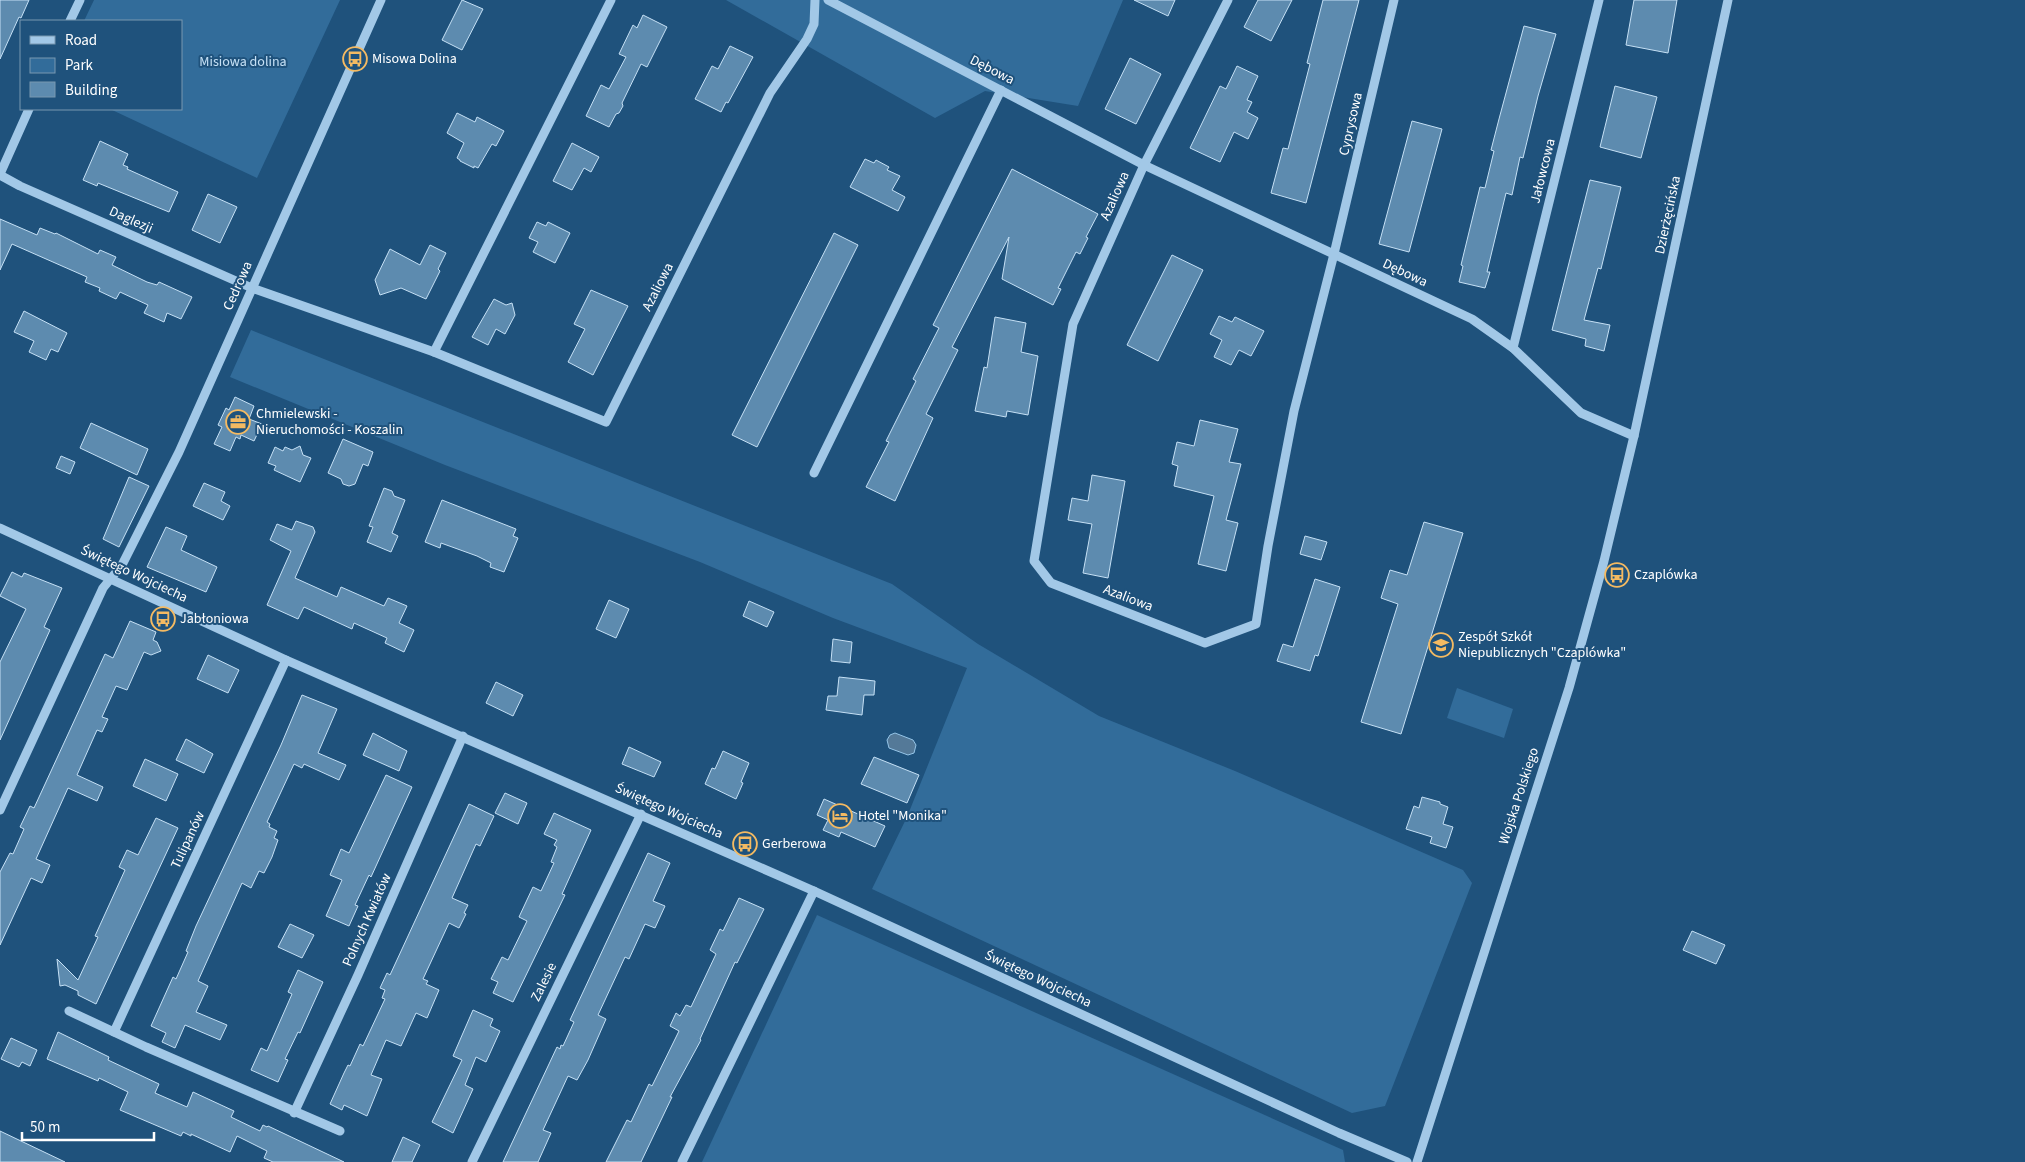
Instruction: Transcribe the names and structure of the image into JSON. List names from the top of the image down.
{
  "streets": {
    "street": [
      "Dębowa",
      "Cyprysowa",
      "Jałowcowa",
      "Azaliowa",
      "Dzierżęcińska",
      "Daglezji",
      "Cedrowa",
      "Świętego Wojciecha",
      "Wojska Polskiego",
      "Tulipanów",
      "Polnych Kwiatów",
      "Zalesie"
    ]
  },
  "crossings": [
    ["Dębowa", "Cyprysowa"],
    ["Dębowa", "Jałowcowa"],
    ["Dębowa", "Azaliowa"],
    ["Dębowa", "Dzierżęcińska"],
    ["Dębowa", "Wojska Polskiego"],
    ["Cyprysowa", "Azaliowa"],
    ["Azaliowa", "Daglezji"],
    ["Azaliowa", "Cedrowa"],
    ["Dzierżęcińska", "Wojska Polskiego"],
    ["Daglezji", "Cedrowa"],
    ["Cedrowa", "Świętego Wojciecha"],
    ["Świętego Wojciecha", "Tulipanów"],
    ["Świętego Wojciecha", "Polnych Kwiatów"],
    ["Świętego Wojciecha", "Zalesie"]
  ],
  "parks": ["Misiowa dolina"],
  "places": {
    "bus stop": [
      "Misowa Dolina",
      "Czaplówka",
      "Jabłoniowa",
      "Gerberowa"
    ],
    "office": ["Chmielewski - Nieruchomości - Koszalin"],
    "school or university": ["Zespół Szkół Niepublicznych \"Czaplówka\""],
    "hotel": ["Hotel \"Monika\""]
  },
  "legend": ["Road", "Park", "Building"],
  "scale_bar": "50 m"
}
